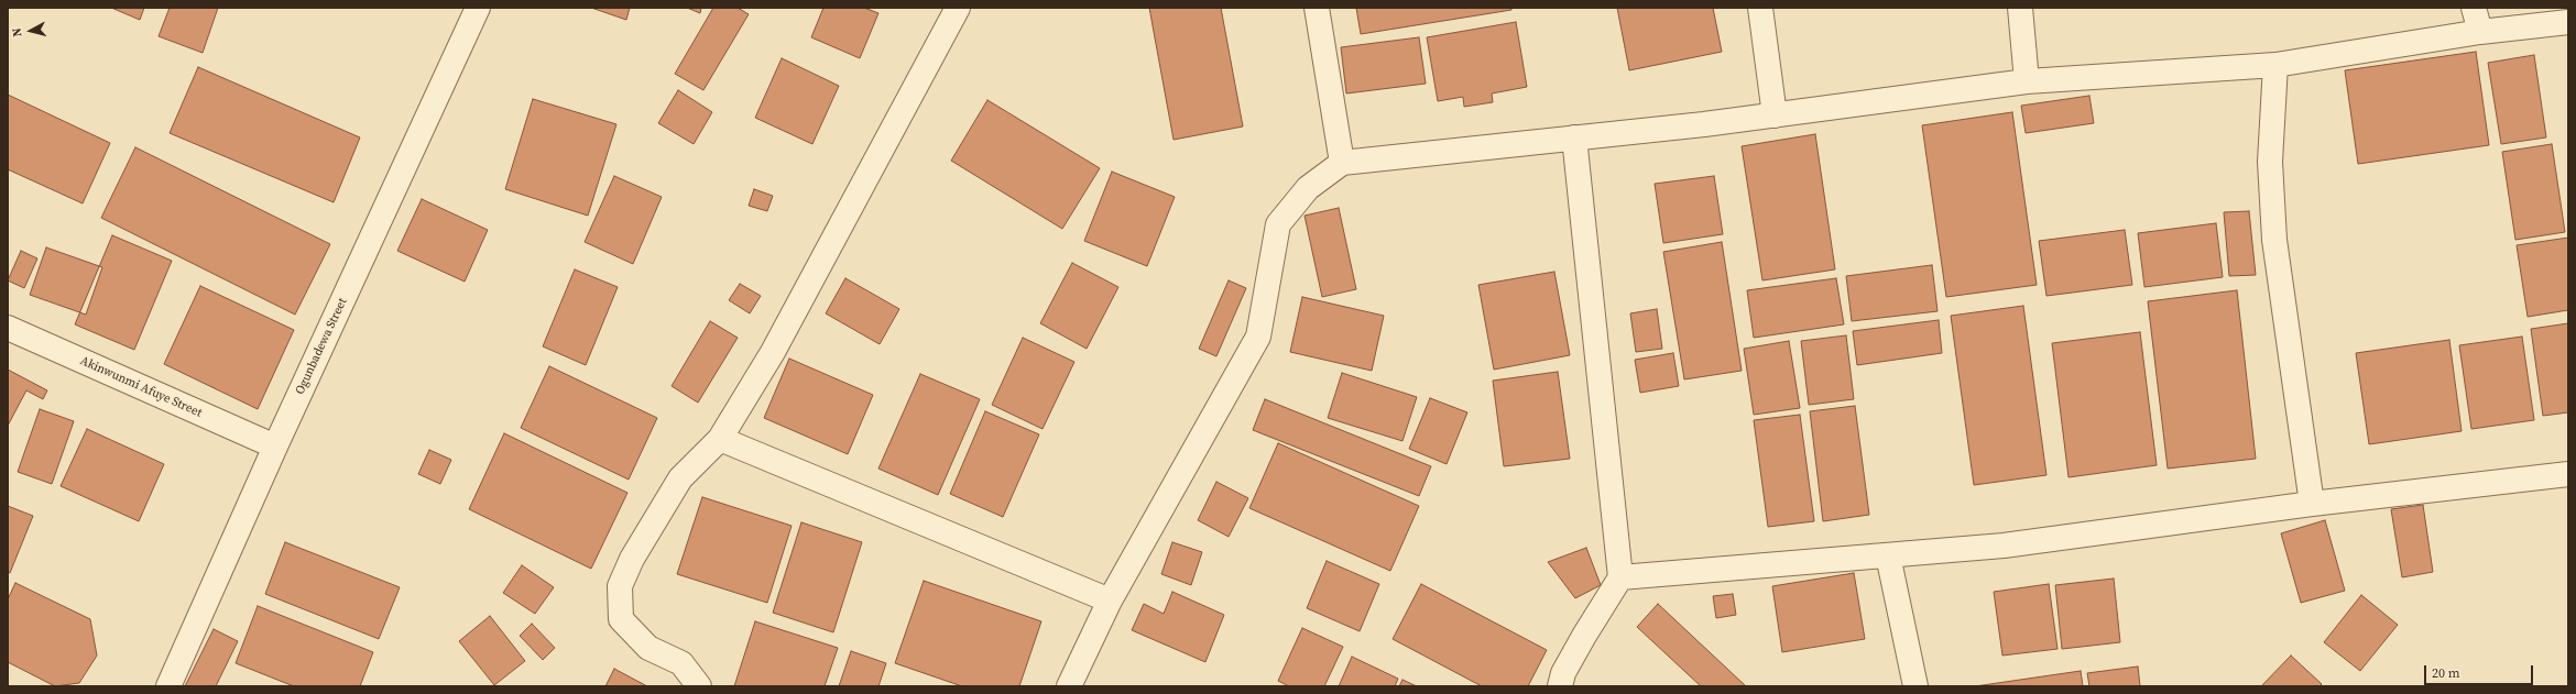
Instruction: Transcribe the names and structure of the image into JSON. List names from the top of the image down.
{
  "streets": {
    "street": ["Ogunbadewa Street", "Akinwunmi Afuye Street"]
  },
  "crossings": [
    ["Ogunbadewa Street", "Akinwunmi Afuye Street"]
  ],
  "scale_bar": "20 m",
  "north": "left"
}
